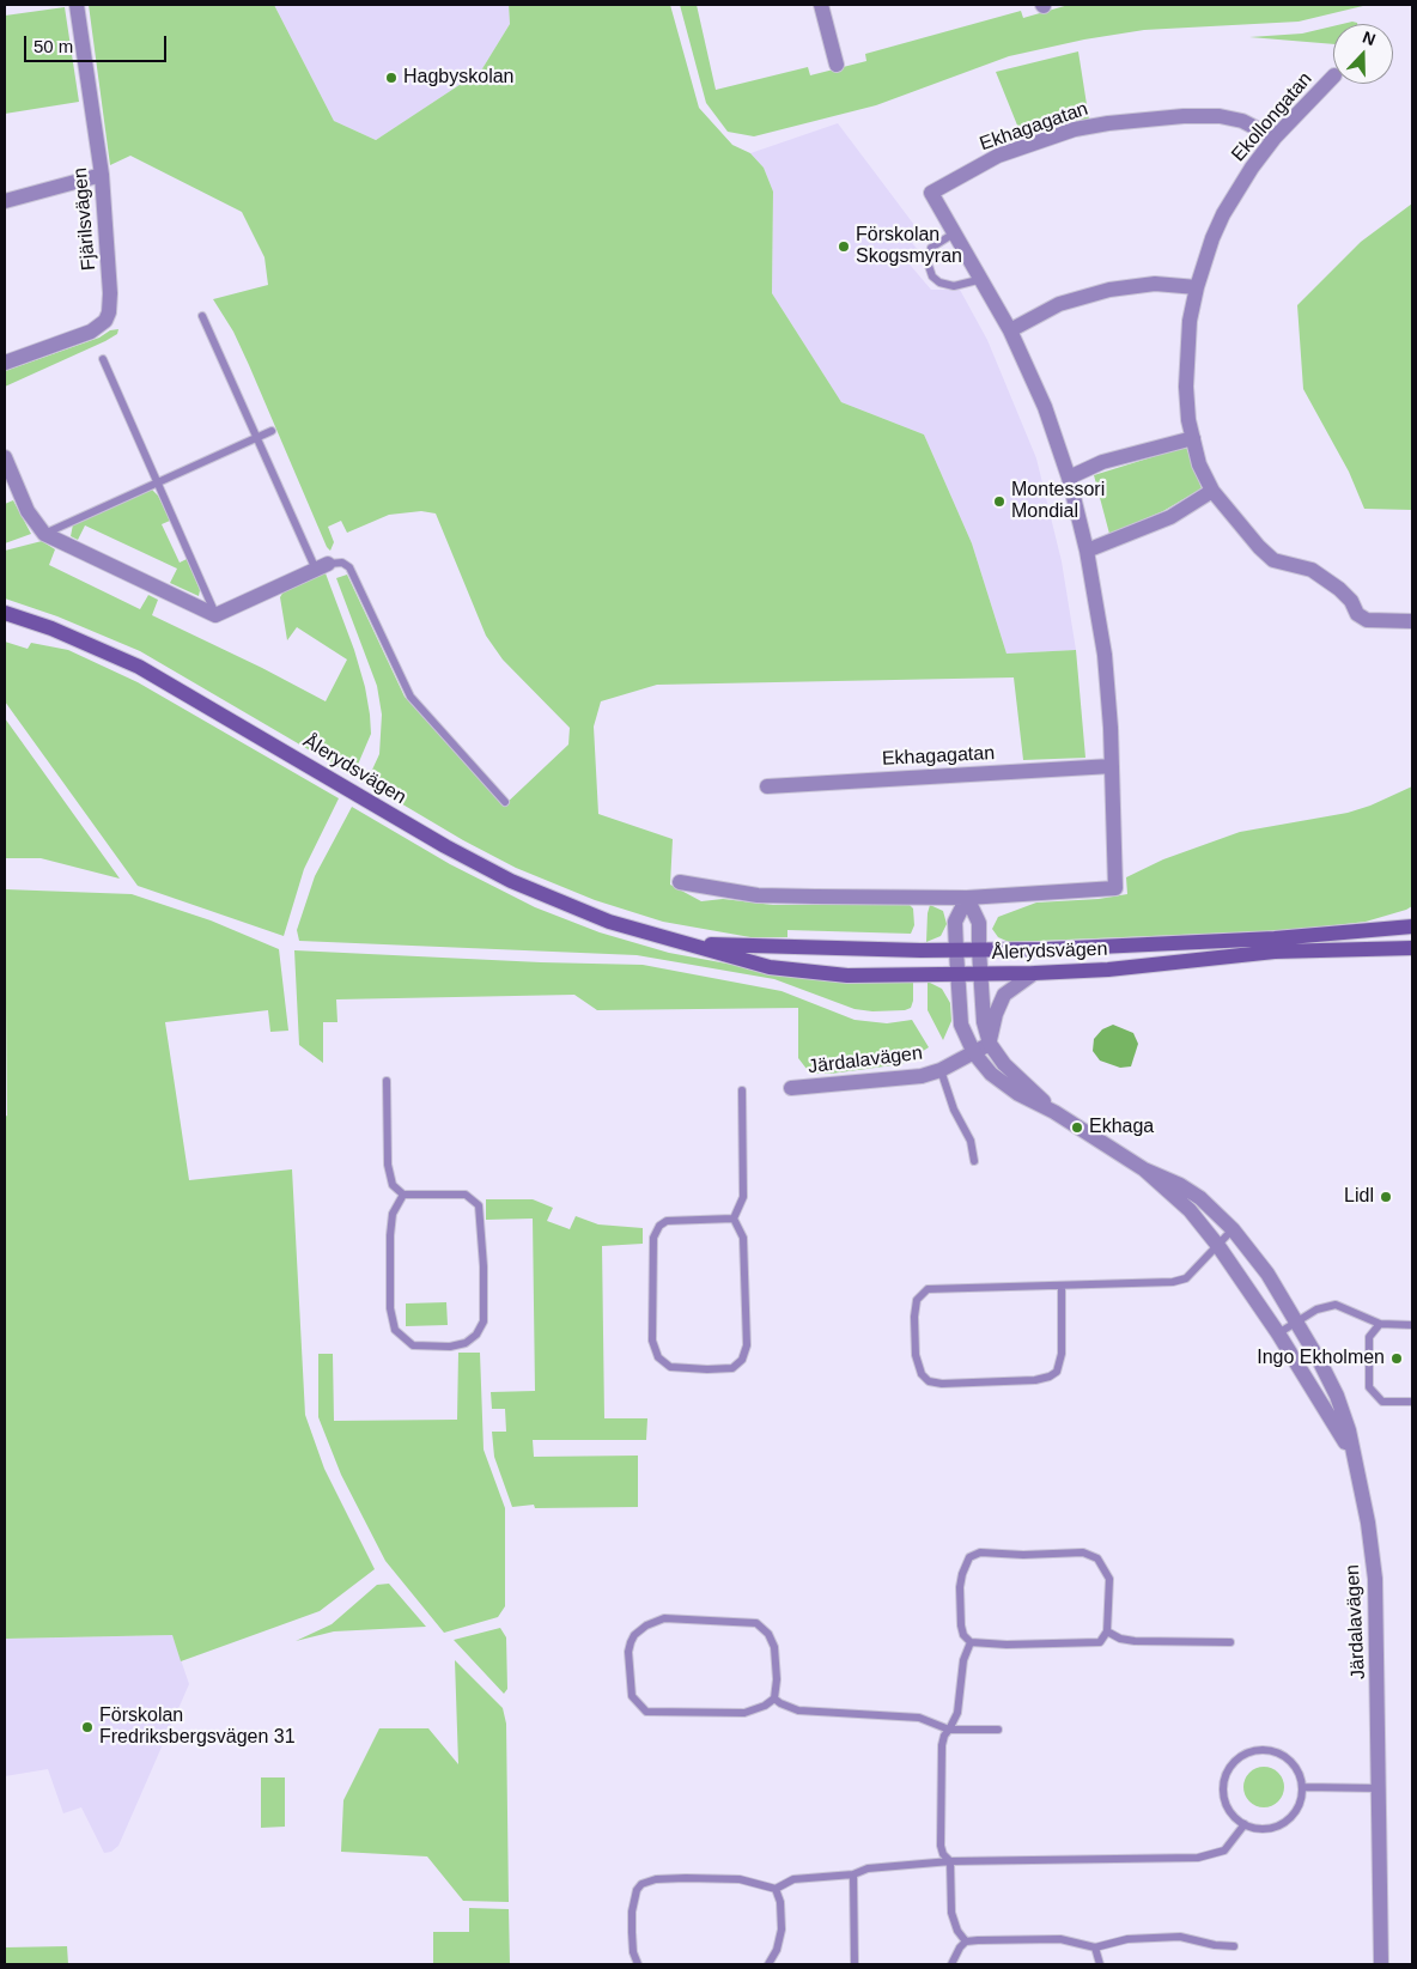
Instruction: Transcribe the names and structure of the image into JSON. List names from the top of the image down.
{
  "streets": {
    "main road": ["Ålerydsvägen"],
    "street": [
      "Ekollongatan",
      "Ekhagagatan",
      "Fjärilsvägen",
      "Järdalavägen"
    ]
  },
  "crossings": [
    ["Ekollongatan", "Ekhagagatan"],
    ["Ålerydsvägen", "Järdalavägen"]
  ],
  "places": [
    "Hagbyskolan",
    "Förskolan Skogsmyran",
    "Montessori Mondial",
    "Ekhaga",
    "Lidl",
    "Ingo Ekholmen",
    "Förskolan Fredriksbergsvägen 31"
  ],
  "scale_bar": "50 m",
  "north": "top"
}
